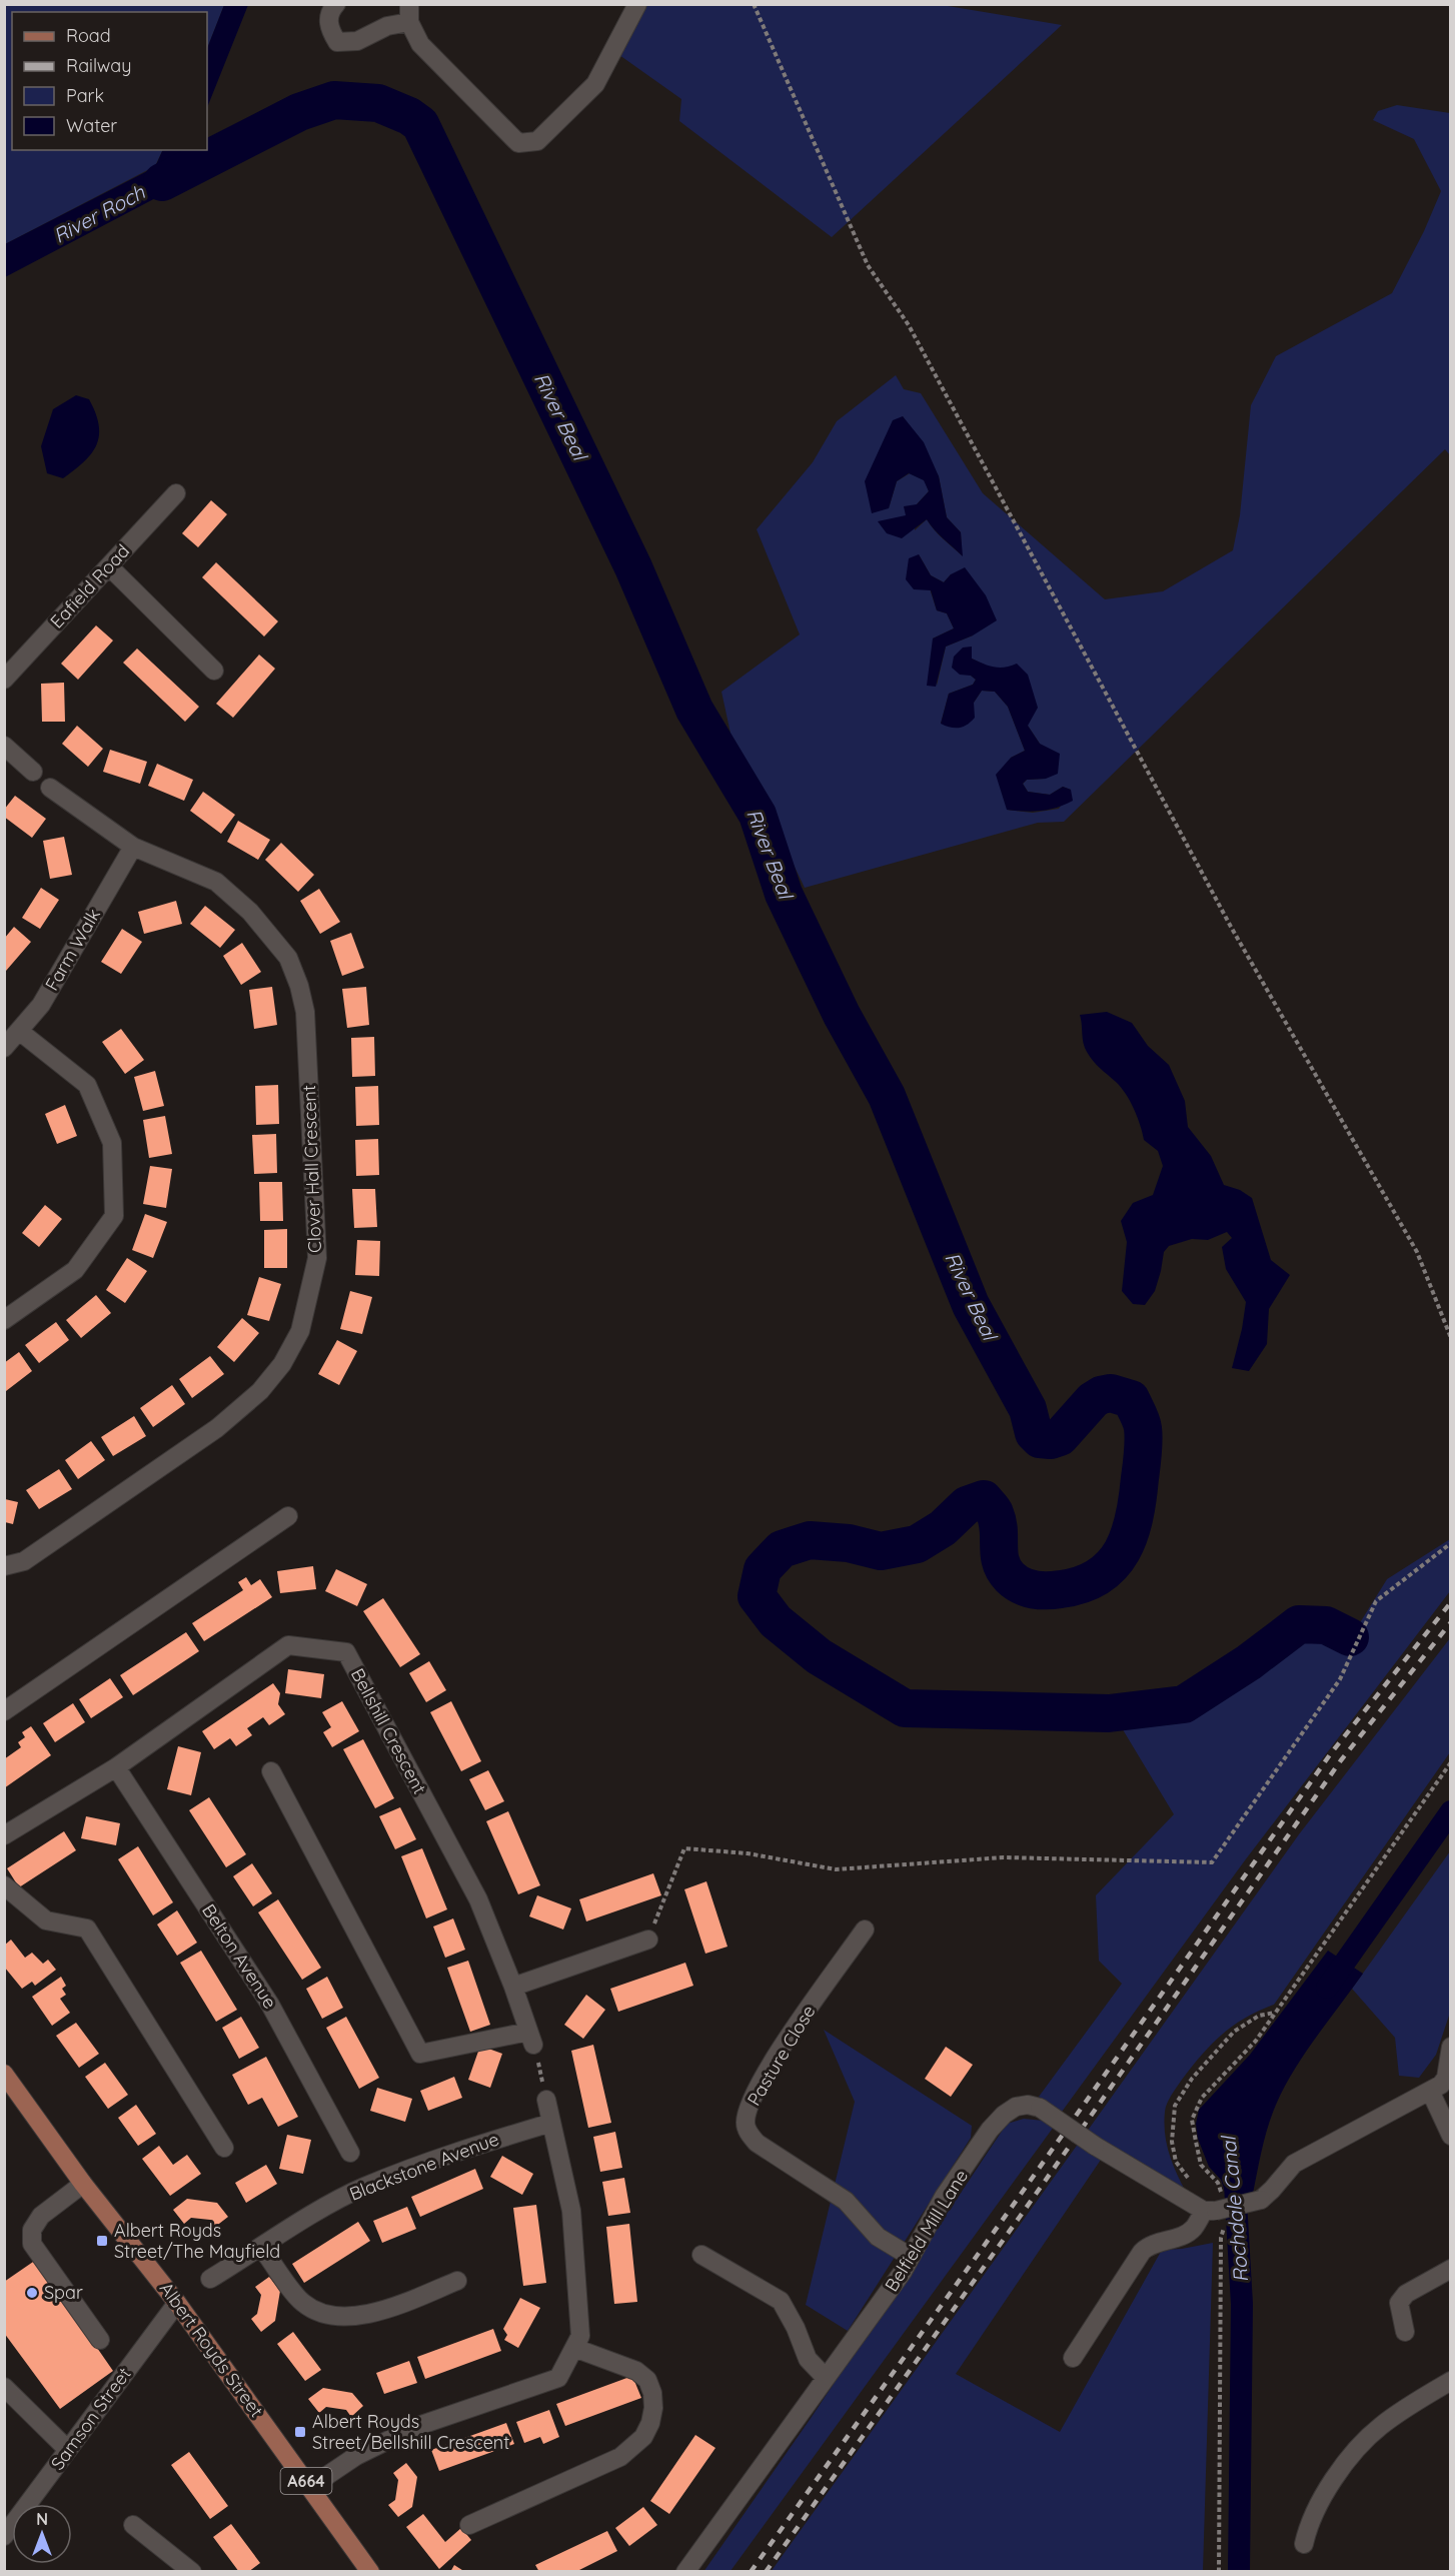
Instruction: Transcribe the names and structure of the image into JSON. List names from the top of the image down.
{
  "streets": {
    "main road": ["Albert Royds Street", "A664"],
    "street": [
      "Eafield Road",
      "Farm Walk",
      "Clover Hall Crescent",
      "Bellshill Crescent",
      "Belton Avenue",
      "Pasture Close",
      "Blackstone Avenue",
      "Belfield Mill Lane",
      "Samson Street"
    ]
  },
  "crossings": [
    ["Farm Walk", "Clover Hall Crescent"],
    ["Bellshill Crescent", "Belton Avenue"],
    ["Pasture Close", "Belfield Mill Lane"],
    ["Albert Royds Street", "Samson Street"]
  ],
  "water": ["River Roch", "River Beal", "Rochdale Canal"],
  "places": {
    "transit": ["Albert Royds Street/The Mayfield", "Albert Royds Street/Bellshill Crescent"],
    "other": ["Spar"]
  },
  "legend": [
    "Road",
    "Railway",
    "Park",
    "Water"
  ],
  "north": "top"
}
